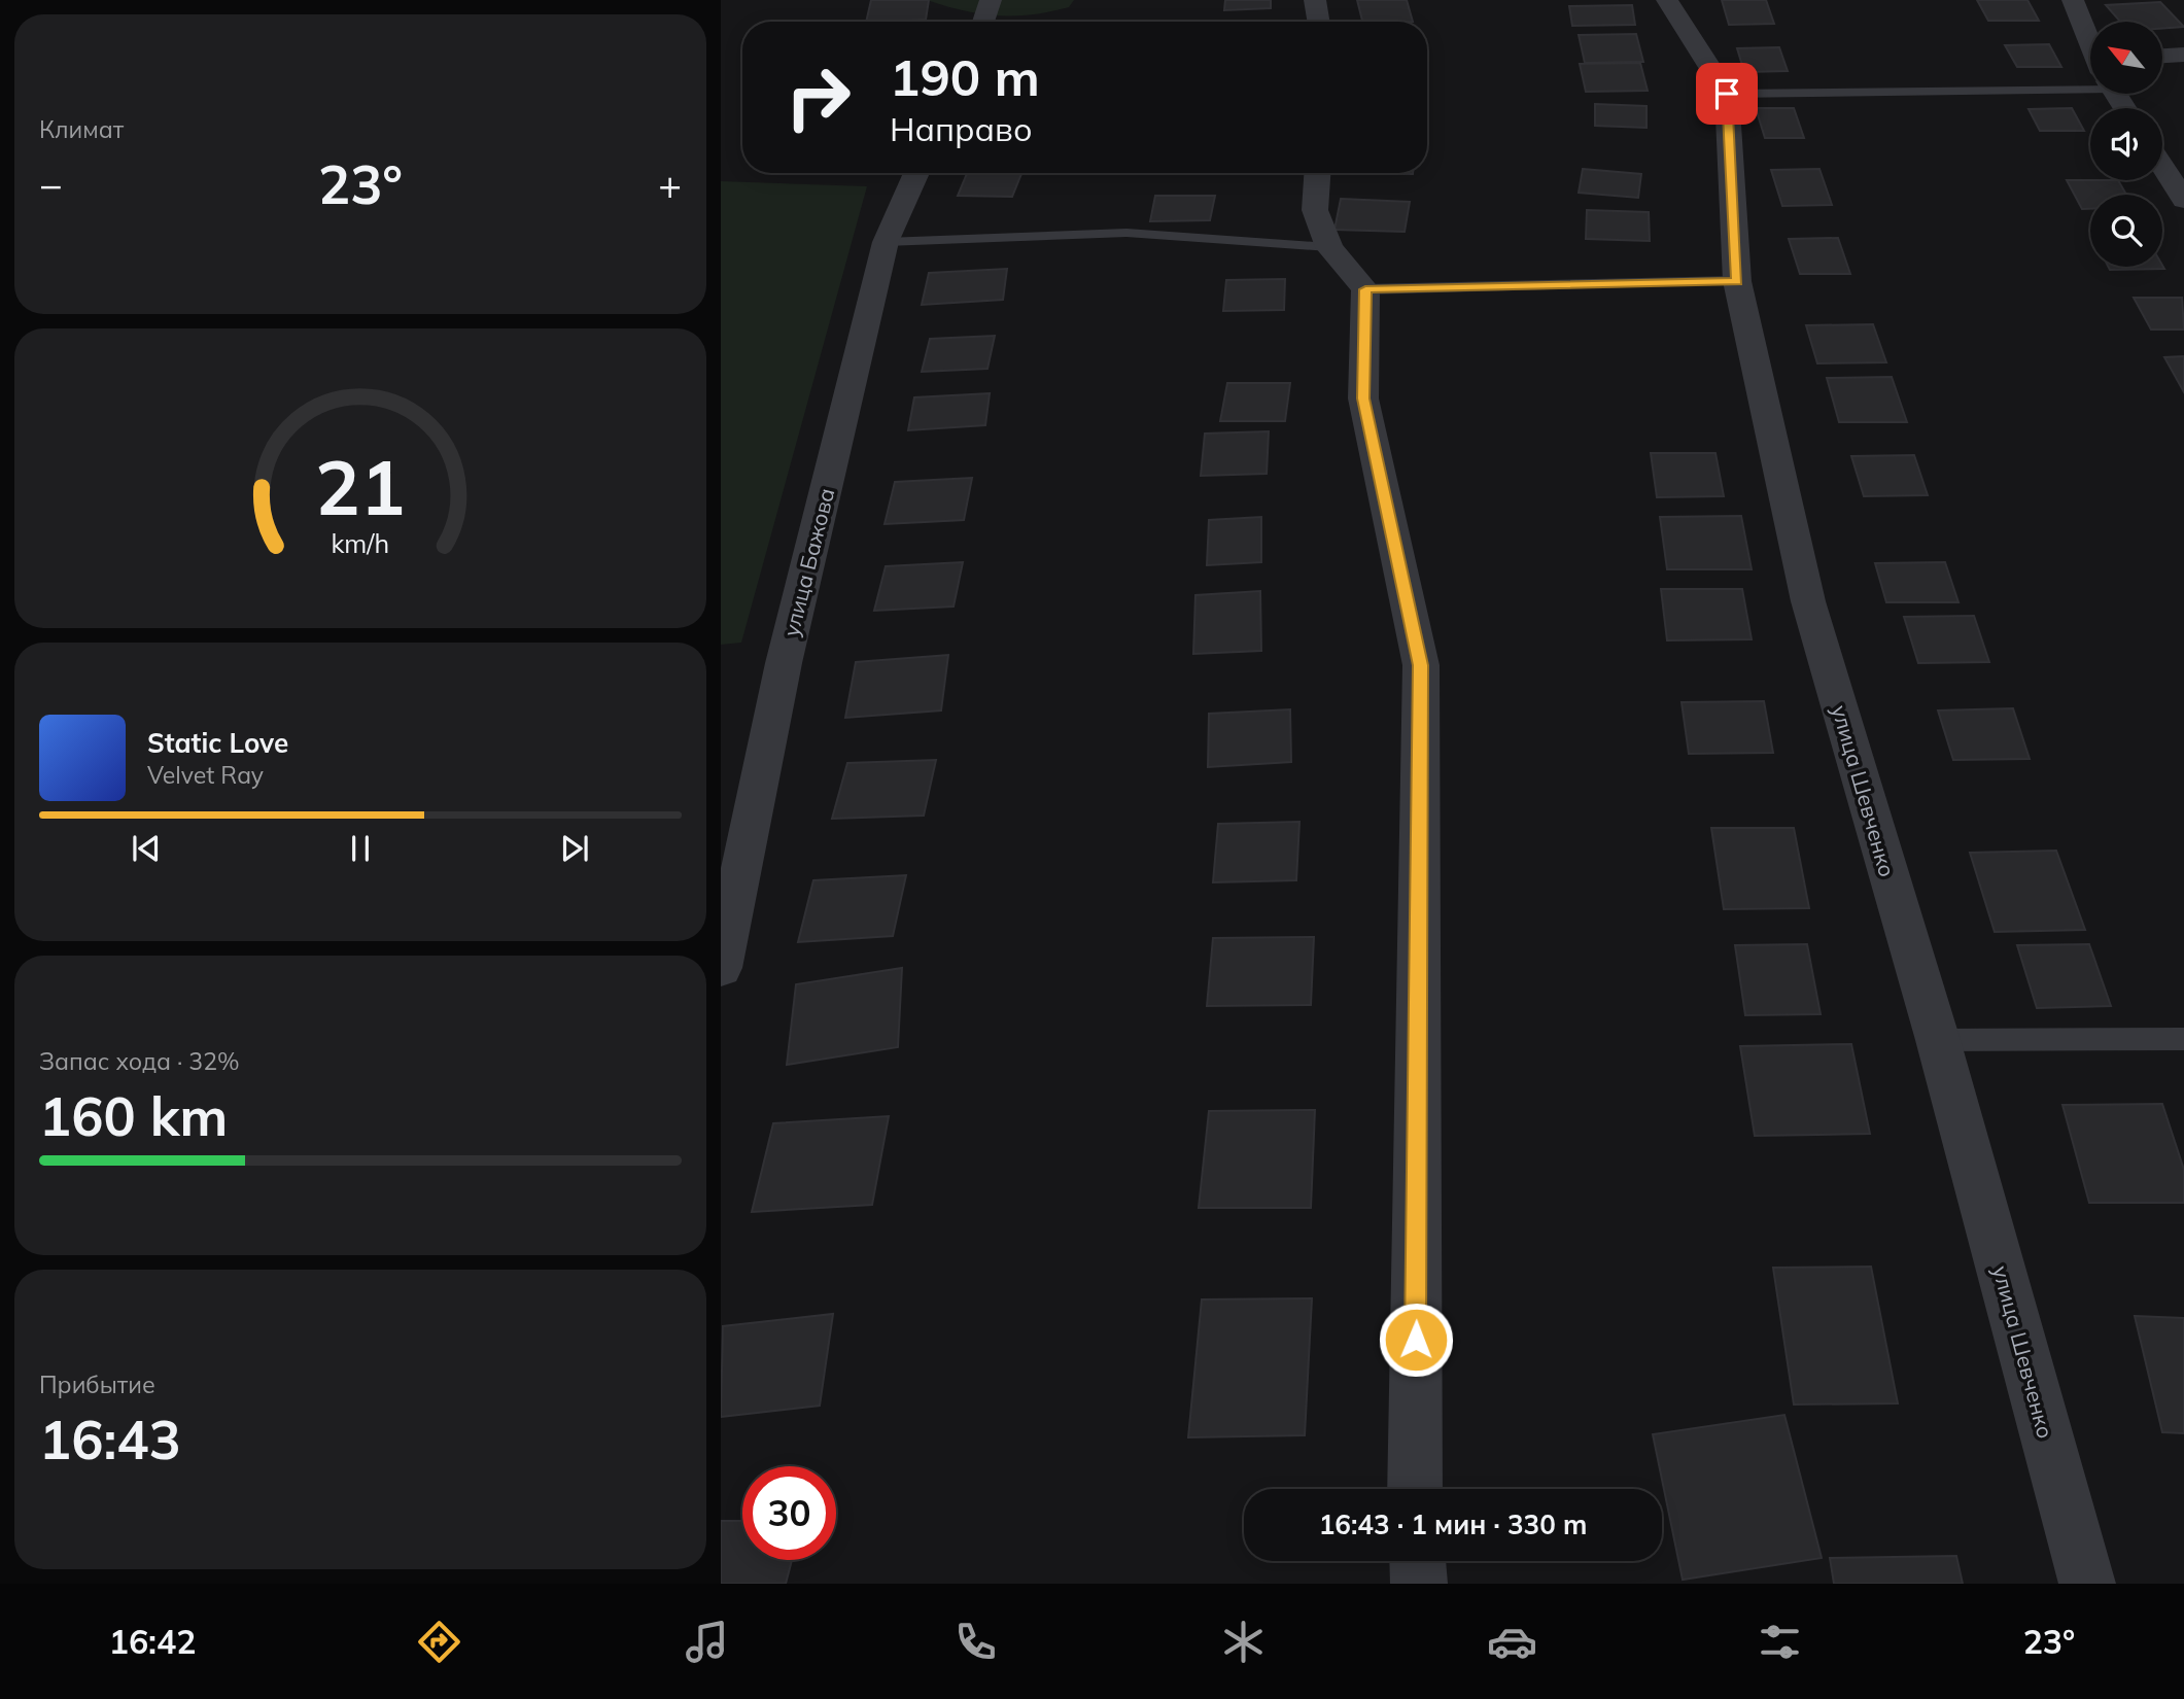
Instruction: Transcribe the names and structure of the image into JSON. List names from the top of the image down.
{
  "streets": {
    "street": ["улица Бажова", "улица Шевченко"]
  },
  "north": "top left",
  "page": {
    "tile": [
      "Климат",
      ["Запас хода · 32%", "160 km"],
      ["Прибытие", "16:43"]
    ],
    "turn": ["190 m", "Направо"],
    "heat": ["−", "23°", "+"],
    "song": ["Static Love", "Velvet Ray"],
    "limit": "30",
    "trip": "16:43 · 1 мин · 330 m",
    "tabs": ["16:42", "23°"],
    "gauge": ["21", "km/h"]
  }
}
